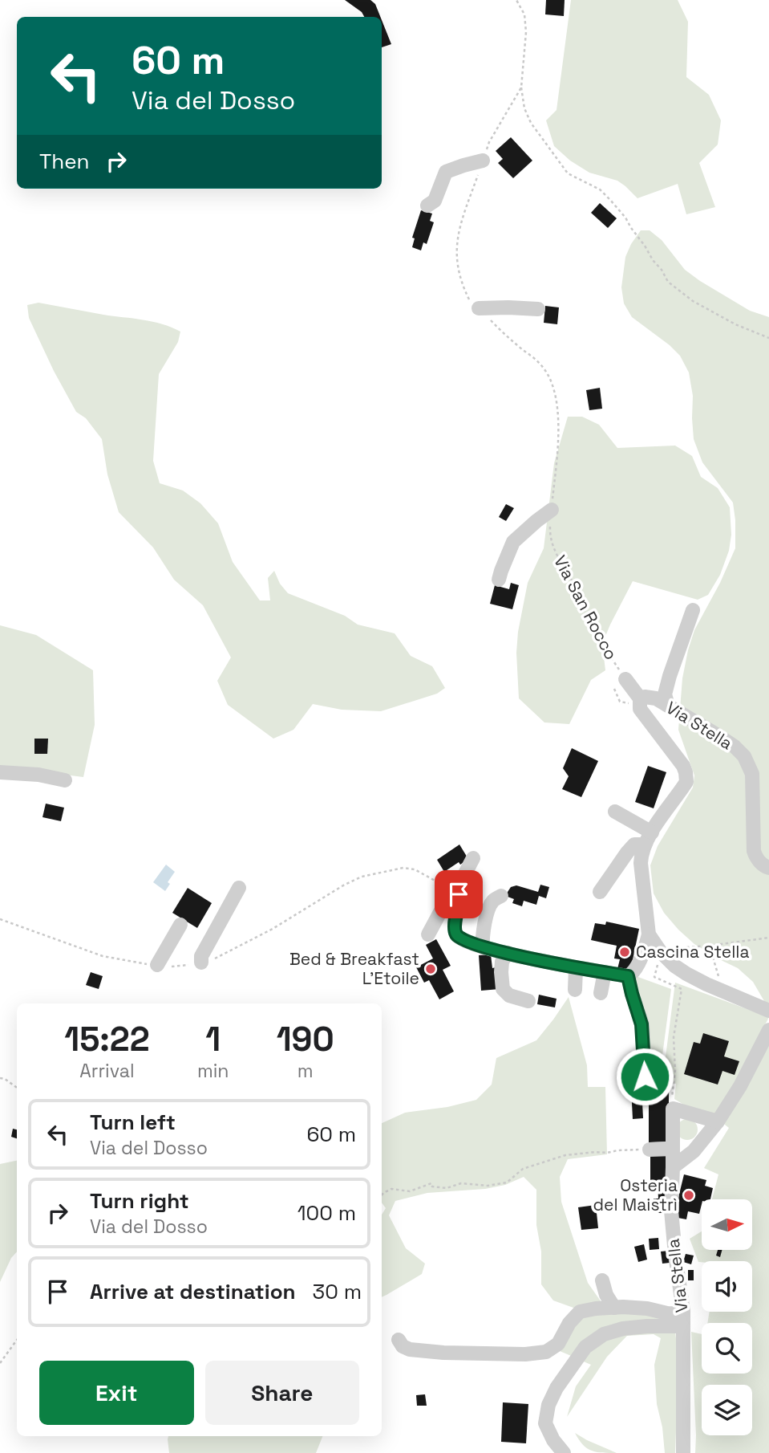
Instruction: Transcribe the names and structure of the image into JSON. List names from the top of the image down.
{
  "streets": {
    "street": ["Via San Rocco", "Via Stella"]
  },
  "crossings": [
    ["Via San Rocco", "Via Stella"]
  ],
  "places": ["Cascina Stella", "Bed & Breakfast L'Etoile", "Osteria del Maistrì"],
  "north": "right",
  "page": {
    "turn": ["60 m", "Via del Dosso"],
    "then": "Then",
    "eta": [
      "15:22",
      "Arrival",
      "1",
      "min",
      "190",
      "m"
    ],
    "list": [
      {
        "name": "Turn left",
        "note": "Via del Dosso",
        "value": "60 m"
      },
      {
        "name": "Turn right",
        "note": "Via del Dosso",
        "value": "100 m"
      },
      {
        "name": "Arrive at destination",
        "value": "30 m"
      }
    ],
    "buttons": ["Exit", "Share"]
  }
}
